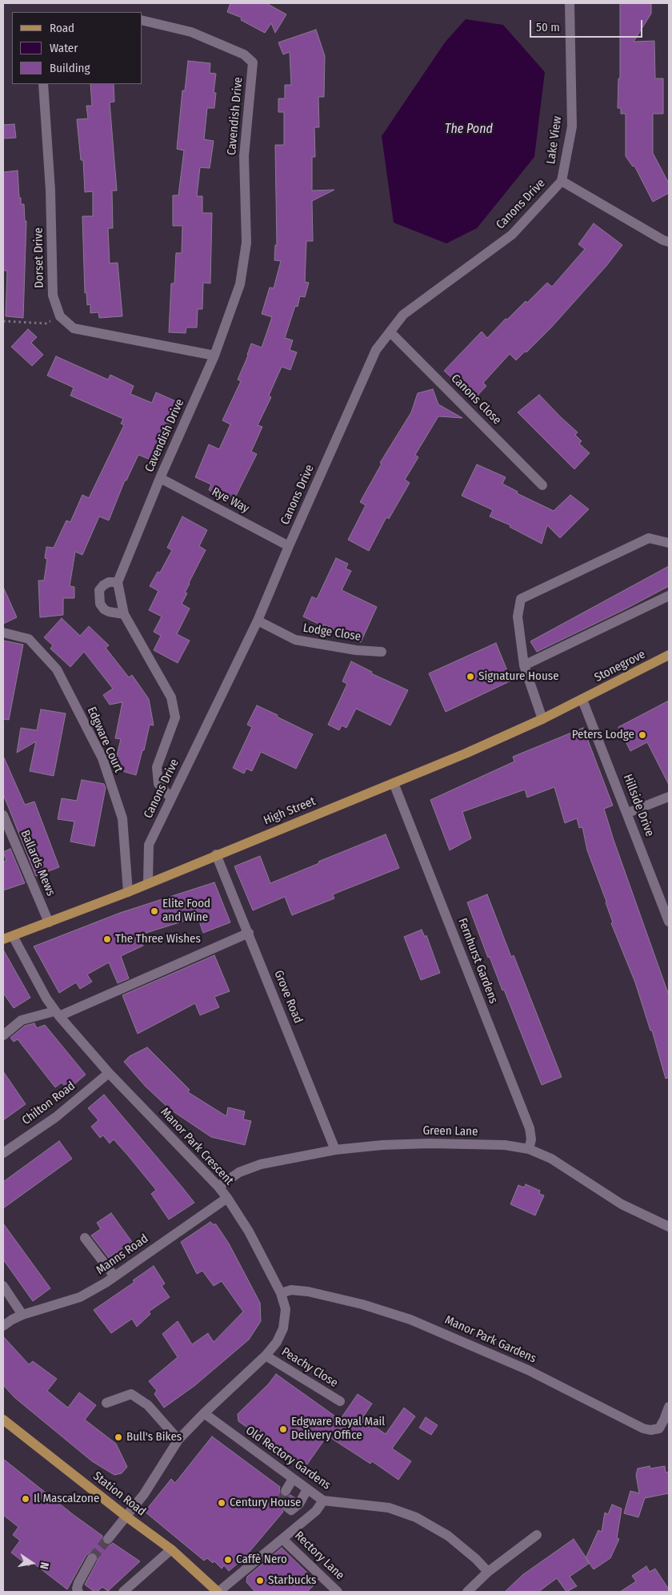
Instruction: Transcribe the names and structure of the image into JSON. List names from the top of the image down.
{
  "streets": {
    "main road": ["Stonegrove", "High Street", "Station Road"],
    "street": [
      "Cavendish Drive",
      "Lake View",
      "Canons Drive",
      "Dorset Drive",
      "Canons Close",
      "Rye Way",
      "Lodge Close",
      "Edgware Court",
      "Hillside Drive",
      "Ballards Mews",
      "Fernhurst Gardens",
      "Grove Road",
      "Chilton Road",
      "Green Lane",
      "Manor Park Crescent",
      "Manns Road",
      "Manor Park Gardens",
      "Peachy Close",
      "Old Rectory Gardens",
      "Rectory Lane"
    ]
  },
  "crossings": [
    ["Cavendish Drive", "Rye Way"],
    ["Lake View", "Canons Drive"],
    ["Canons Drive", "Canons Close"],
    ["Canons Drive", "Rye Way"],
    ["Canons Drive", "Lodge Close"],
    ["Canons Drive", "High Street"],
    ["Stonegrove", "Hillside Drive"],
    ["Stonegrove", "High Street"],
    ["Edgware Court", "High Street"],
    ["Hillside Drive", "High Street"],
    ["High Street", "Ballards Mews"],
    ["High Street", "Fernhurst Gardens"],
    ["High Street", "Grove Road"],
    ["High Street", "Manor Park Crescent"],
    ["Fernhurst Gardens", "Green Lane"],
    ["Grove Road", "Green Lane"],
    ["Chilton Road", "Manor Park Crescent"],
    ["Green Lane", "Manor Park Crescent"],
    ["Manor Park Crescent", "Manns Road"],
    ["Manor Park Crescent", "Manor Park Gardens"],
    ["Manor Park Crescent", "Peachy Close"],
    ["Manor Park Crescent", "Old Rectory Gardens"],
    ["Manor Park Crescent", "Station Road"],
    ["Old Rectory Gardens", "Rectory Lane"],
    ["Station Road", "Rectory Lane"]
  ],
  "water": ["The Pond"],
  "places": [
    "Signature House",
    "Peters Lodge",
    "Elite Food and Wine",
    "The Three Wishes",
    "Edgware Royal Mail Delivery Office",
    "Bull's Bikes",
    "Il Mascalzone",
    "Century House",
    "Caffè Nero",
    "Starbucks"
  ],
  "legend": ["Road", "Water", "Building"],
  "scale_bar": "50 m",
  "north": "right"
}
